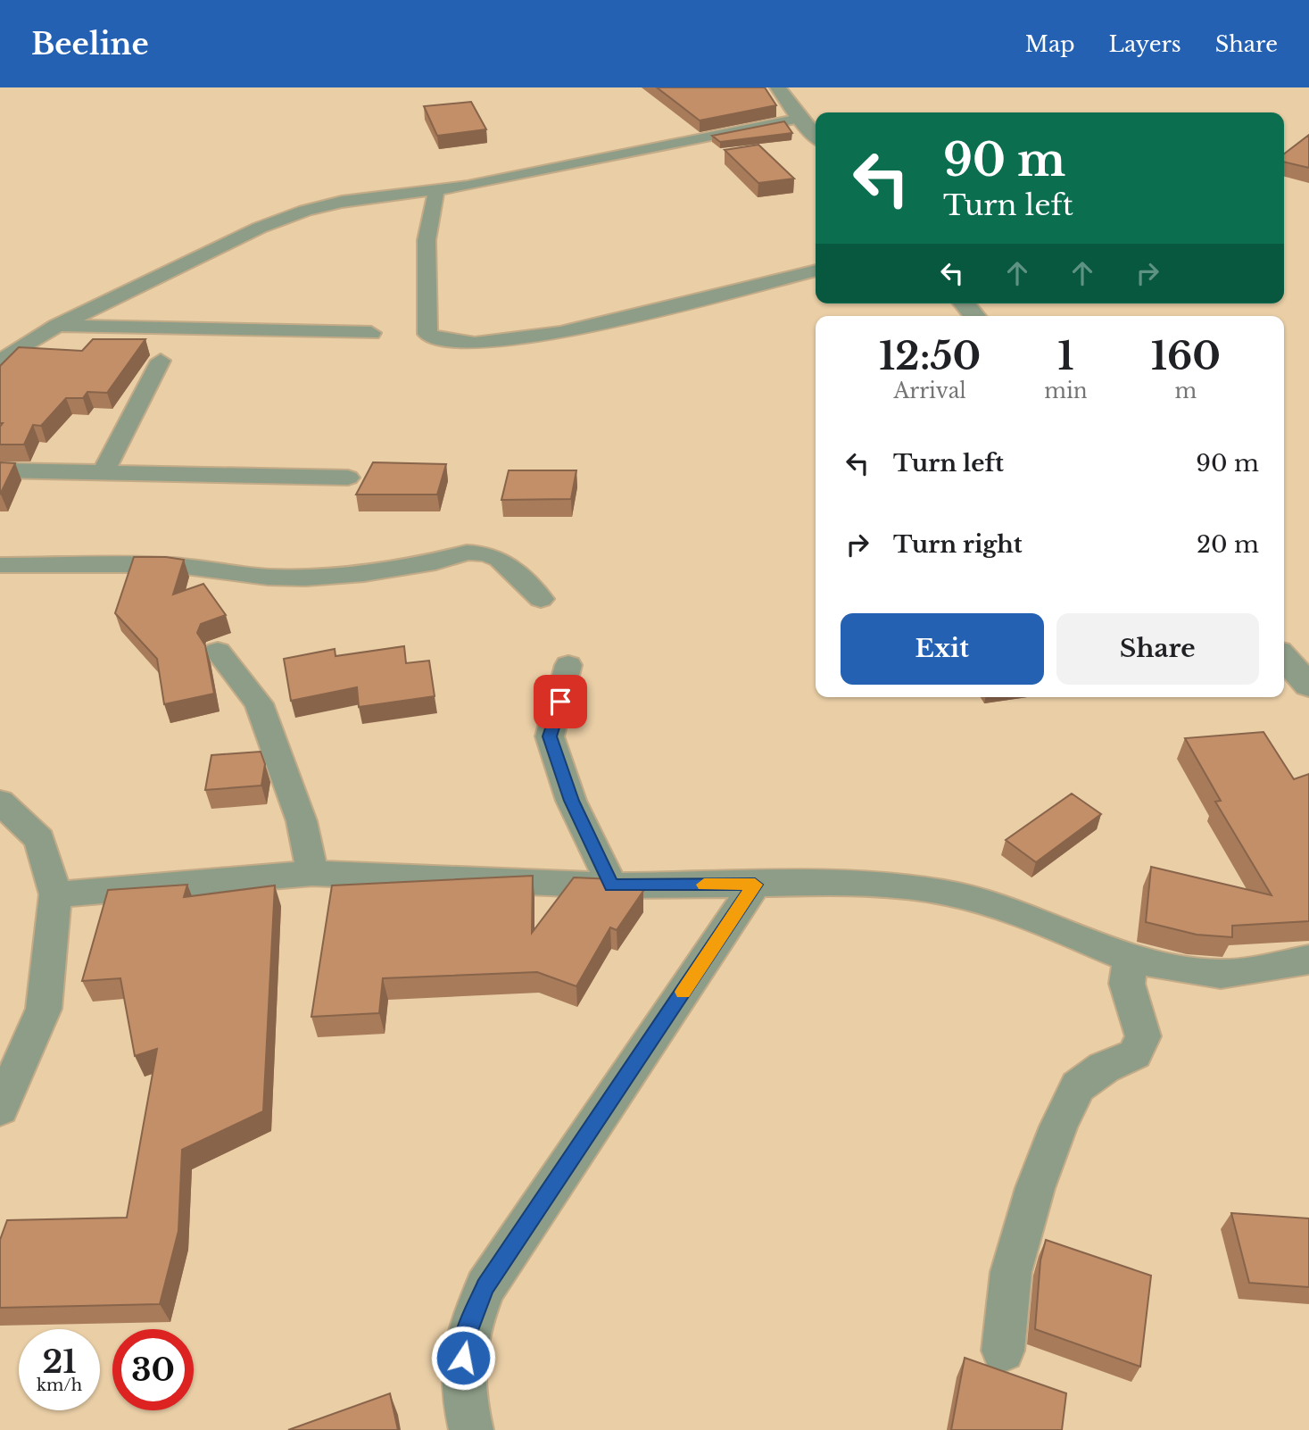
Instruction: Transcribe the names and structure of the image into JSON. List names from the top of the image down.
{
  "page": {
    "header": "Beeline",
    "nav": ["Map", "Layers", "Share"],
    "turn": ["90 m", "Turn left"],
    "eta": [
      "12:50",
      "Arrival",
      "1",
      "min",
      "160",
      "m"
    ],
    "list": [
      {
        "name": "Turn left",
        "value": "90 m"
      },
      {
        "name": "Turn right",
        "value": "20 m"
      }
    ],
    "buttons": ["Exit", "Share"],
    "speed": "21 km/h",
    "limit": "30"
  }
}
